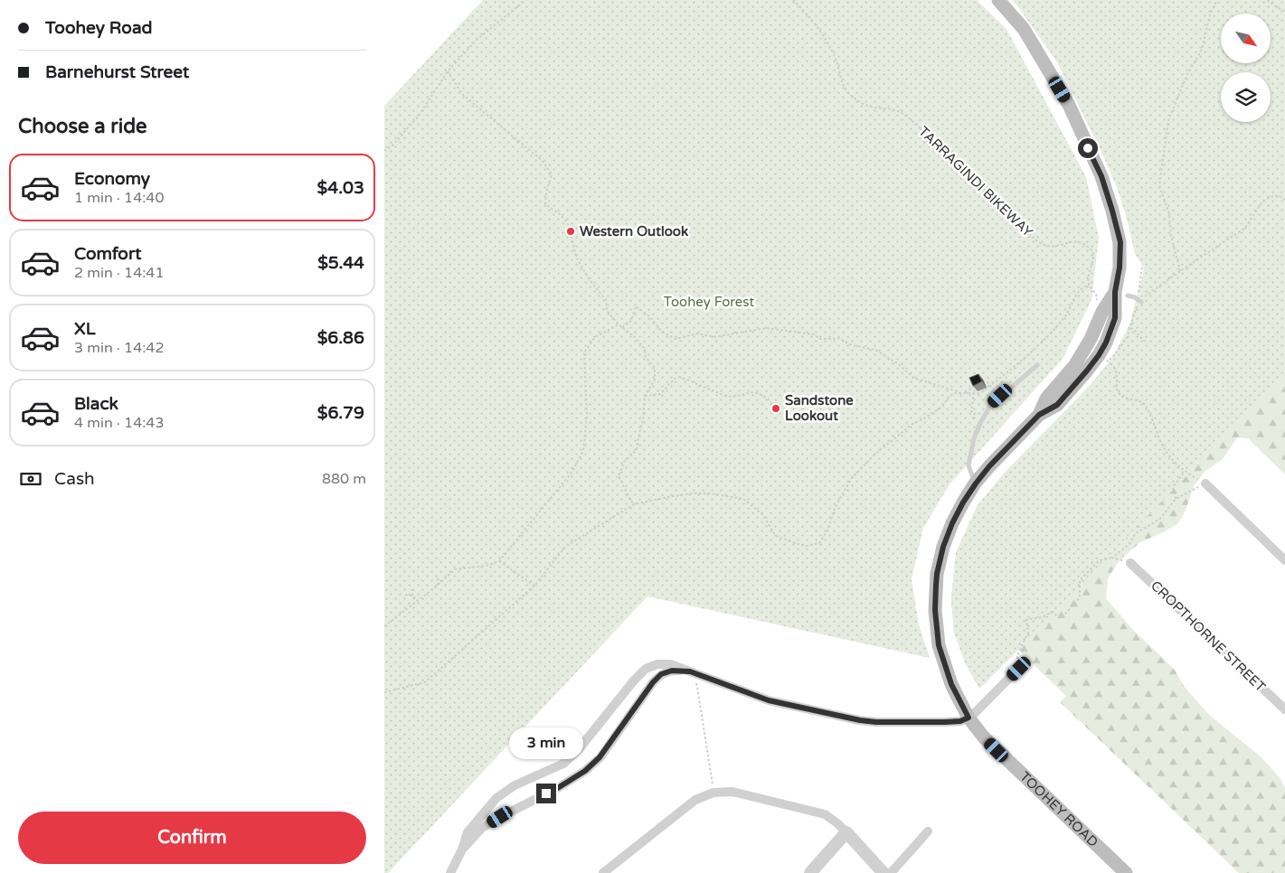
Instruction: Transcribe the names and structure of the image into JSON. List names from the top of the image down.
{
  "streets": {
    "main road": ["TOOHEY ROAD"],
    "street": ["CROPTHORNE STREET"],
    "path": ["TARRAGINDI BIKEWAY"]
  },
  "parks": ["Toohey Forest"],
  "places": ["Western Outlook", "Sandstone Lookout"],
  "north": "bottom right",
  "page": {
    "banner": ["Toohey Road", "Barnehurst Street"],
    "heading": "Choose a ride",
    "list": [
      {
        "name": "Economy",
        "note": "1 min · 14:40",
        "value": "$4.03"
      },
      {
        "name": "Comfort",
        "note": "2 min · 14:41",
        "value": "$5.44"
      },
      {
        "name": "XL",
        "note": "3 min · 14:42",
        "value": "$6.86"
      },
      {
        "name": "Black",
        "note": "4 min · 14:43",
        "value": "$6.79"
      }
    ],
    "pay": ["Cash", "880 m"],
    "bubble": "3 min",
    "buttons": "Confirm"
  }
}
